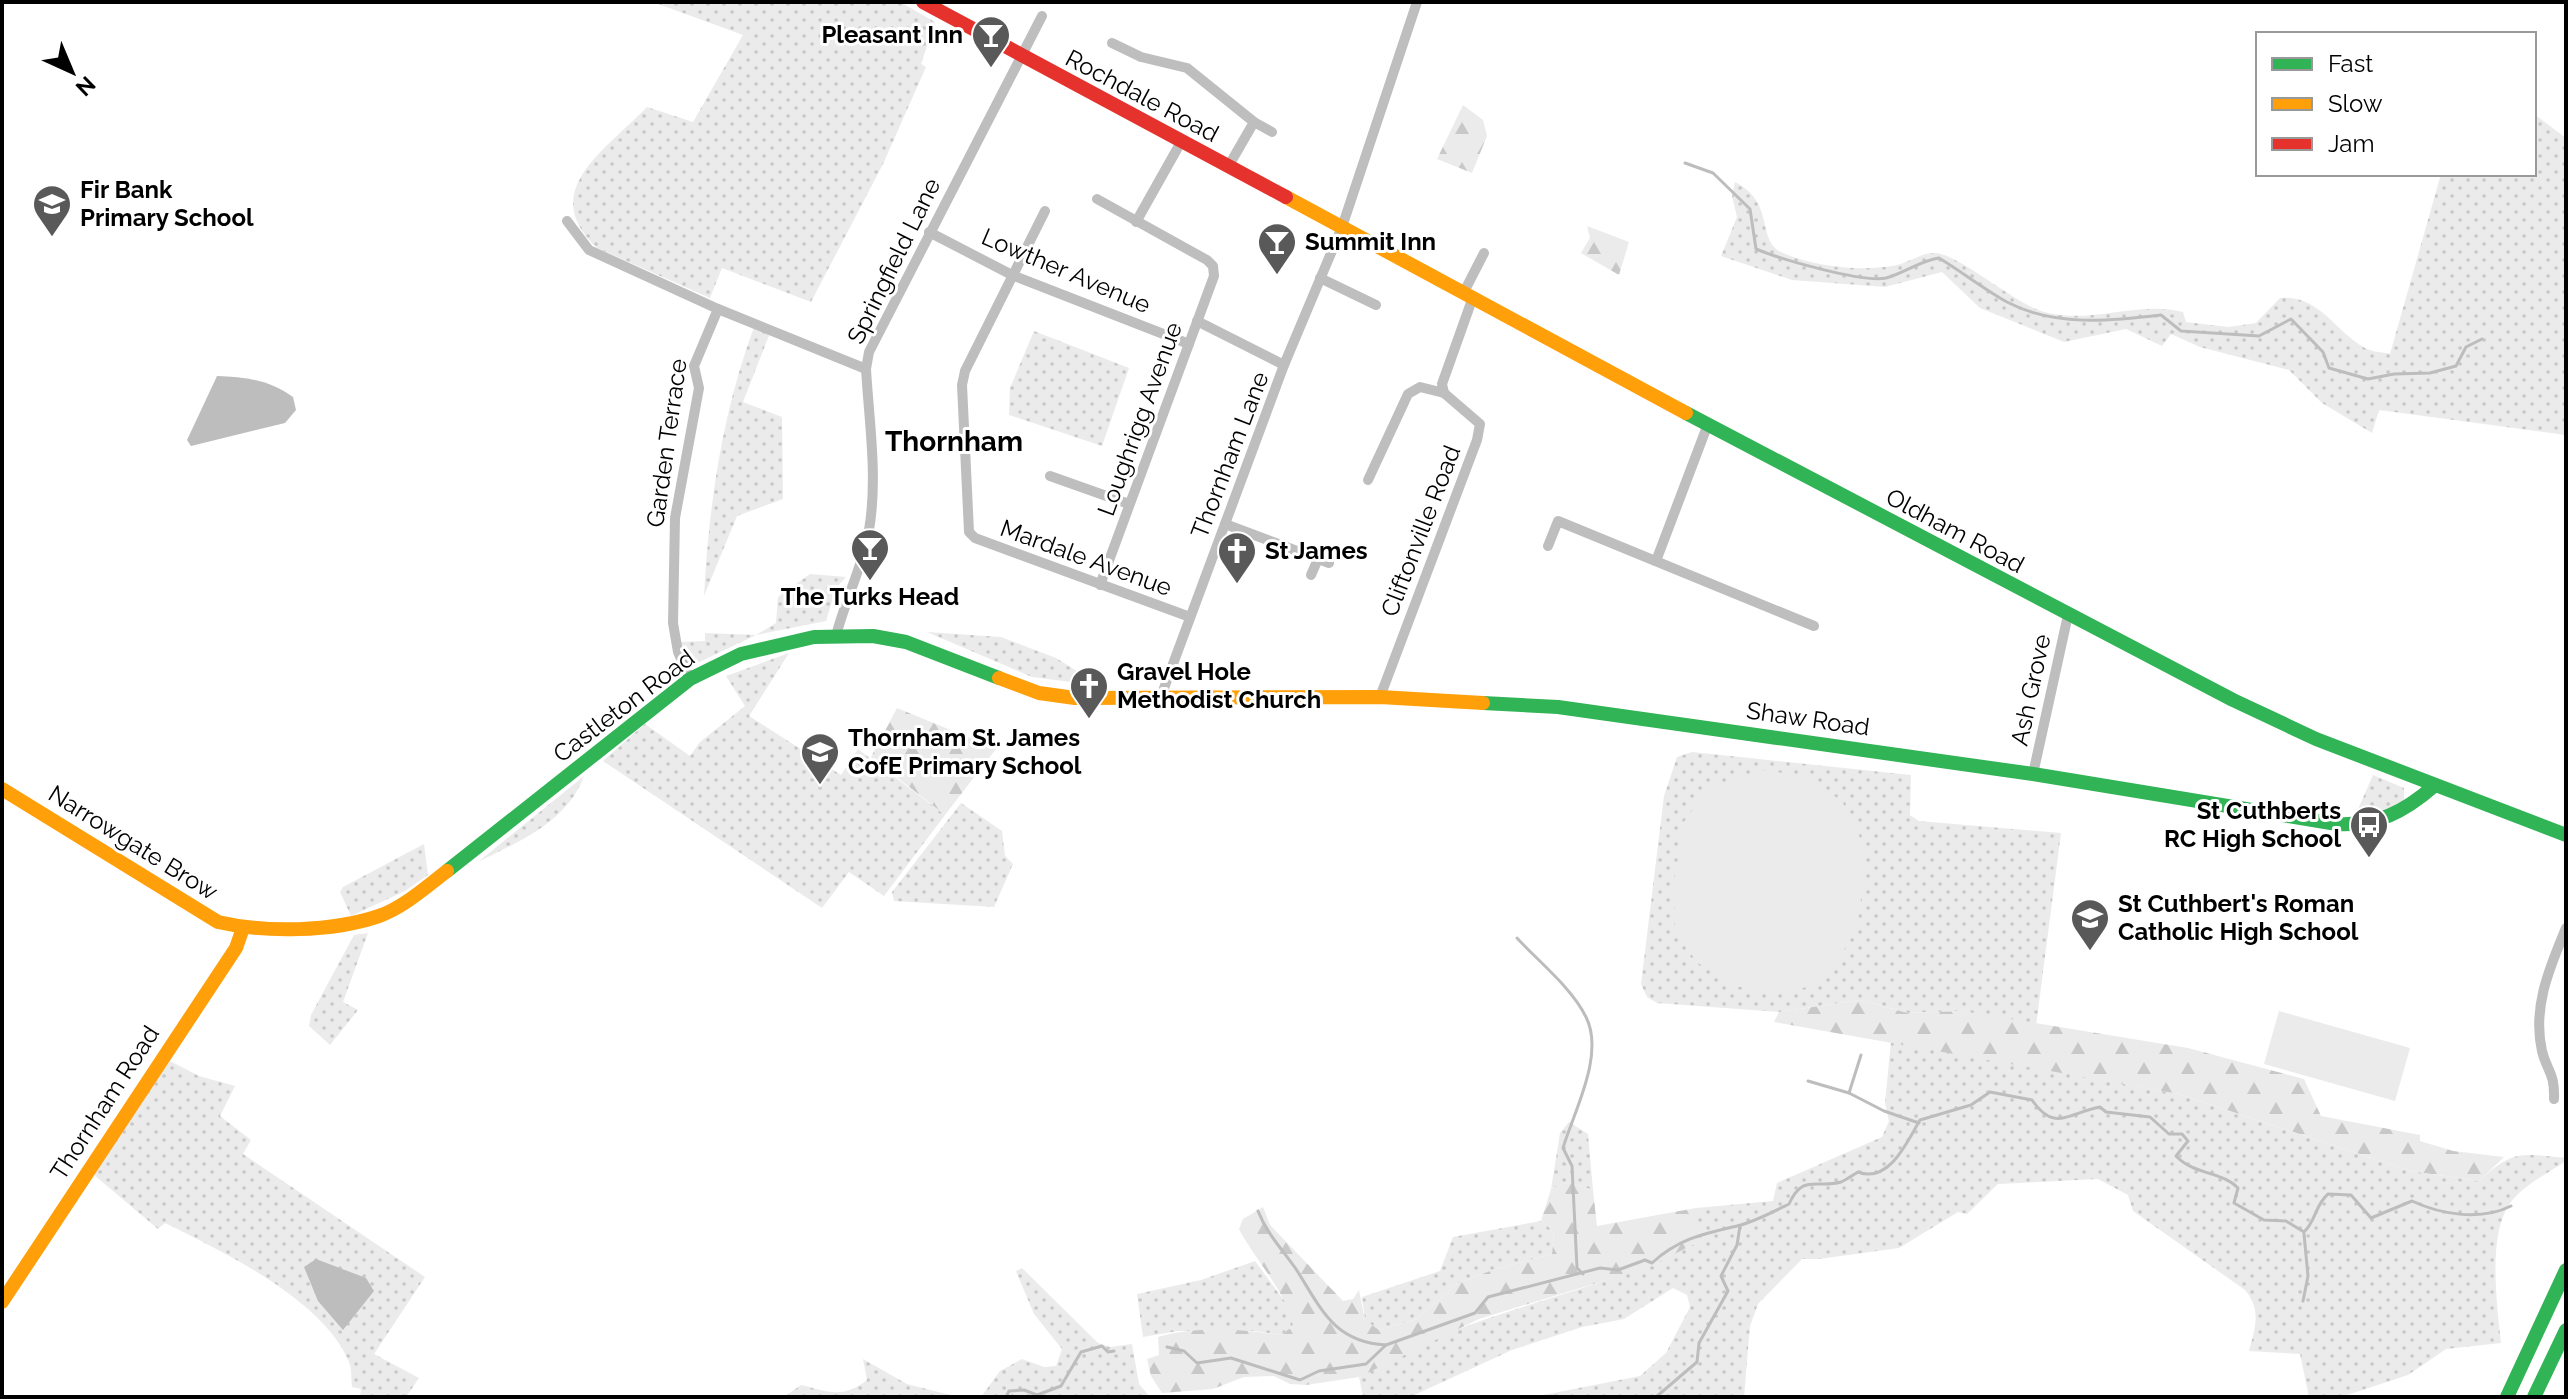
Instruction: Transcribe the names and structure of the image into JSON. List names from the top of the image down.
{
  "streets": {
    "main road": [
      "Rochdale Road",
      "Oldham Road",
      "Castleton Road",
      "Shaw Road",
      "Narrowgate Brow",
      "Thornham Road"
    ],
    "street": [
      "Springfield Lane",
      "Lowther Avenue",
      "Loughrigg Avenue",
      "Garden Terrace",
      "Thornham Lane",
      "Cliftonville Road",
      "Mardale Avenue",
      "Ash Grove"
    ]
  },
  "crossings": [
    ["Rochdale Road", "Springfield Lane"],
    ["Rochdale Road", "Thornham Lane"],
    ["Rochdale Road", "Oldham Road"],
    ["Springfield Lane", "Lowther Avenue"],
    ["Springfield Lane", "Castleton Road"],
    ["Lowther Avenue", "Loughrigg Avenue"],
    ["Lowther Avenue", "Mardale Avenue"],
    ["Loughrigg Avenue", "Mardale Avenue"],
    ["Garden Terrace", "Castleton Road"],
    ["Thornham Lane", "Oldham Road"],
    ["Thornham Lane", "Mardale Avenue"],
    ["Thornham Lane", "Castleton Road"],
    ["Thornham Lane", "Shaw Road"],
    ["Cliftonville Road", "Shaw Road"],
    ["Oldham Road", "Ash Grove"],
    ["Oldham Road", "Shaw Road"],
    ["Ash Grove", "Shaw Road"],
    ["Castleton Road", "Shaw Road"],
    ["Castleton Road", "Narrowgate Brow"],
    ["Castleton Road", "Thornham Road"],
    ["Narrowgate Brow", "Thornham Road"]
  ],
  "districts": ["Thornham"],
  "places": {
    "bar": ["Pleasant Inn", "Summit Inn", "The Turks Head"],
    "school or university": ["Fir Bank Primary School", "Thornham St. James CofE Primary School", "St Cuthbert's Roman Catholic High School"],
    "church": ["St James", "Gravel Hole Methodist Church"],
    "bus stop": ["St Cuthberts RC High School"]
  },
  "legend": ["Fast", "Slow", "Jam"],
  "north": "bottom right"
}
